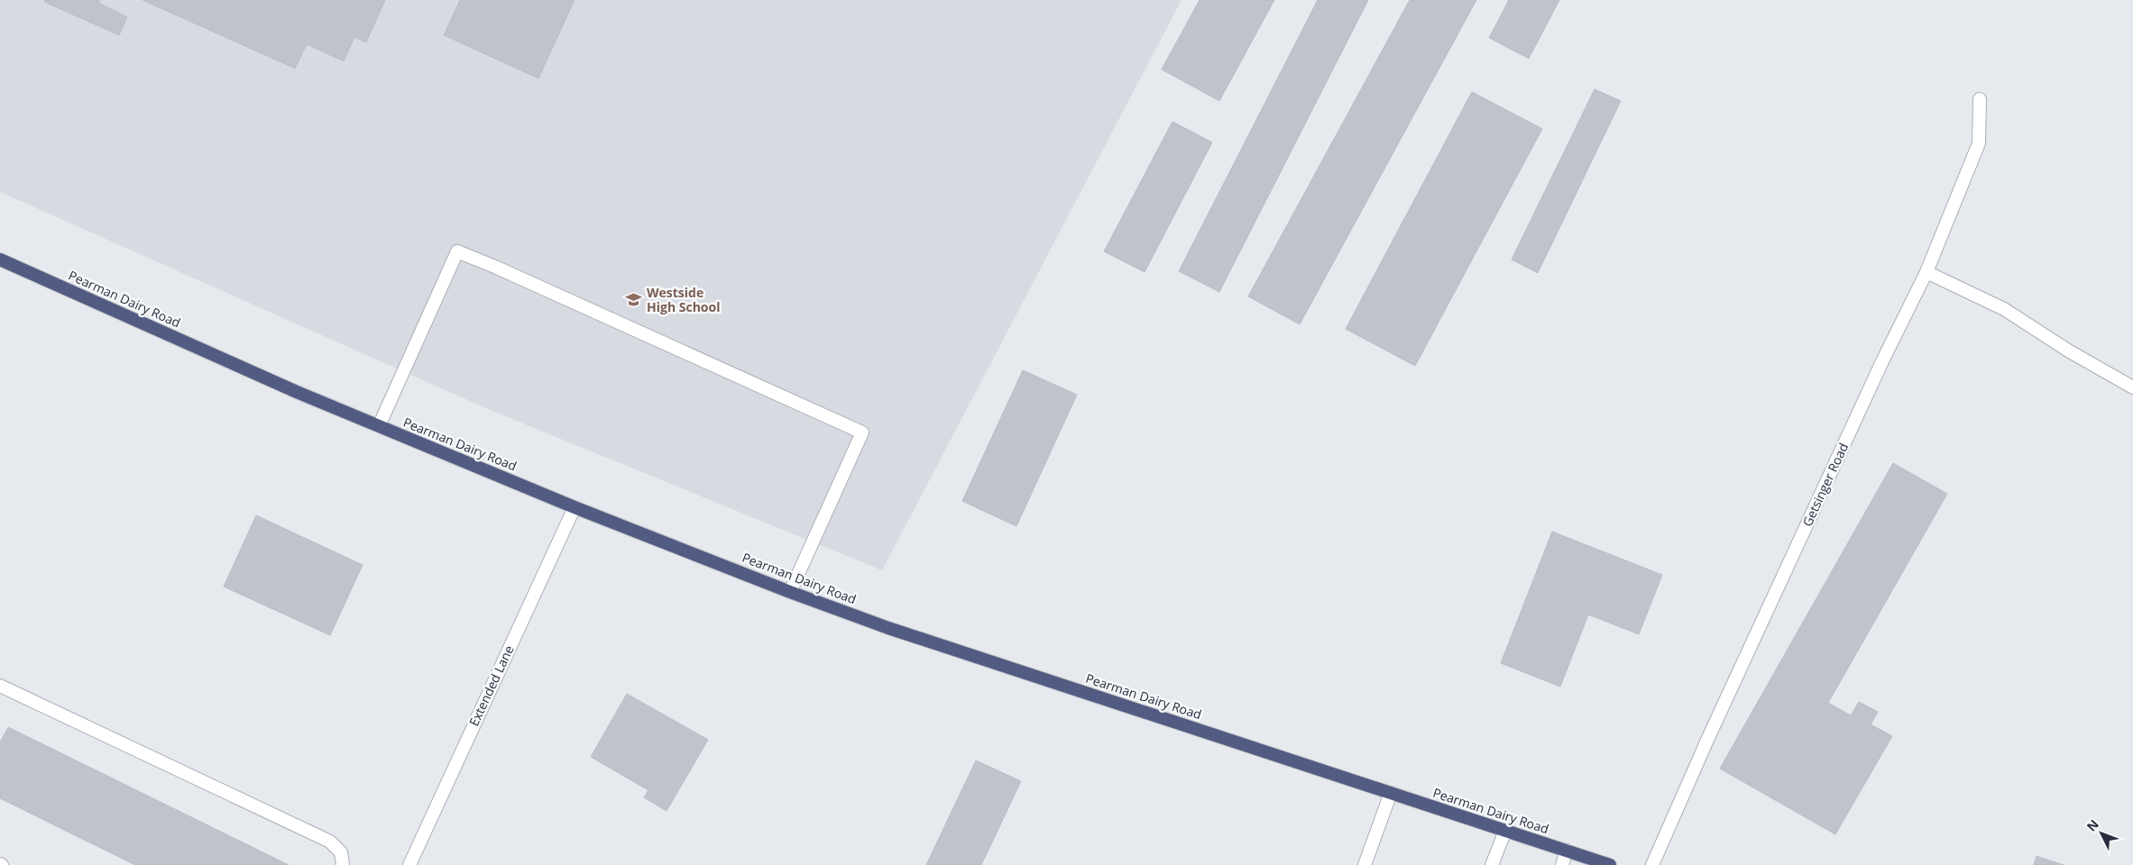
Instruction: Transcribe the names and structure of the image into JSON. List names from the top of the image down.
{
  "streets": {
    "highway": ["Pearman Dairy Road"],
    "street": ["Getsinger Road", "Extended Lane"]
  },
  "crossings": [
    ["Pearman Dairy Road", "Extended Lane"]
  ],
  "places": {
    "school or university": ["Westside High School"]
  },
  "north": "top left"
}
